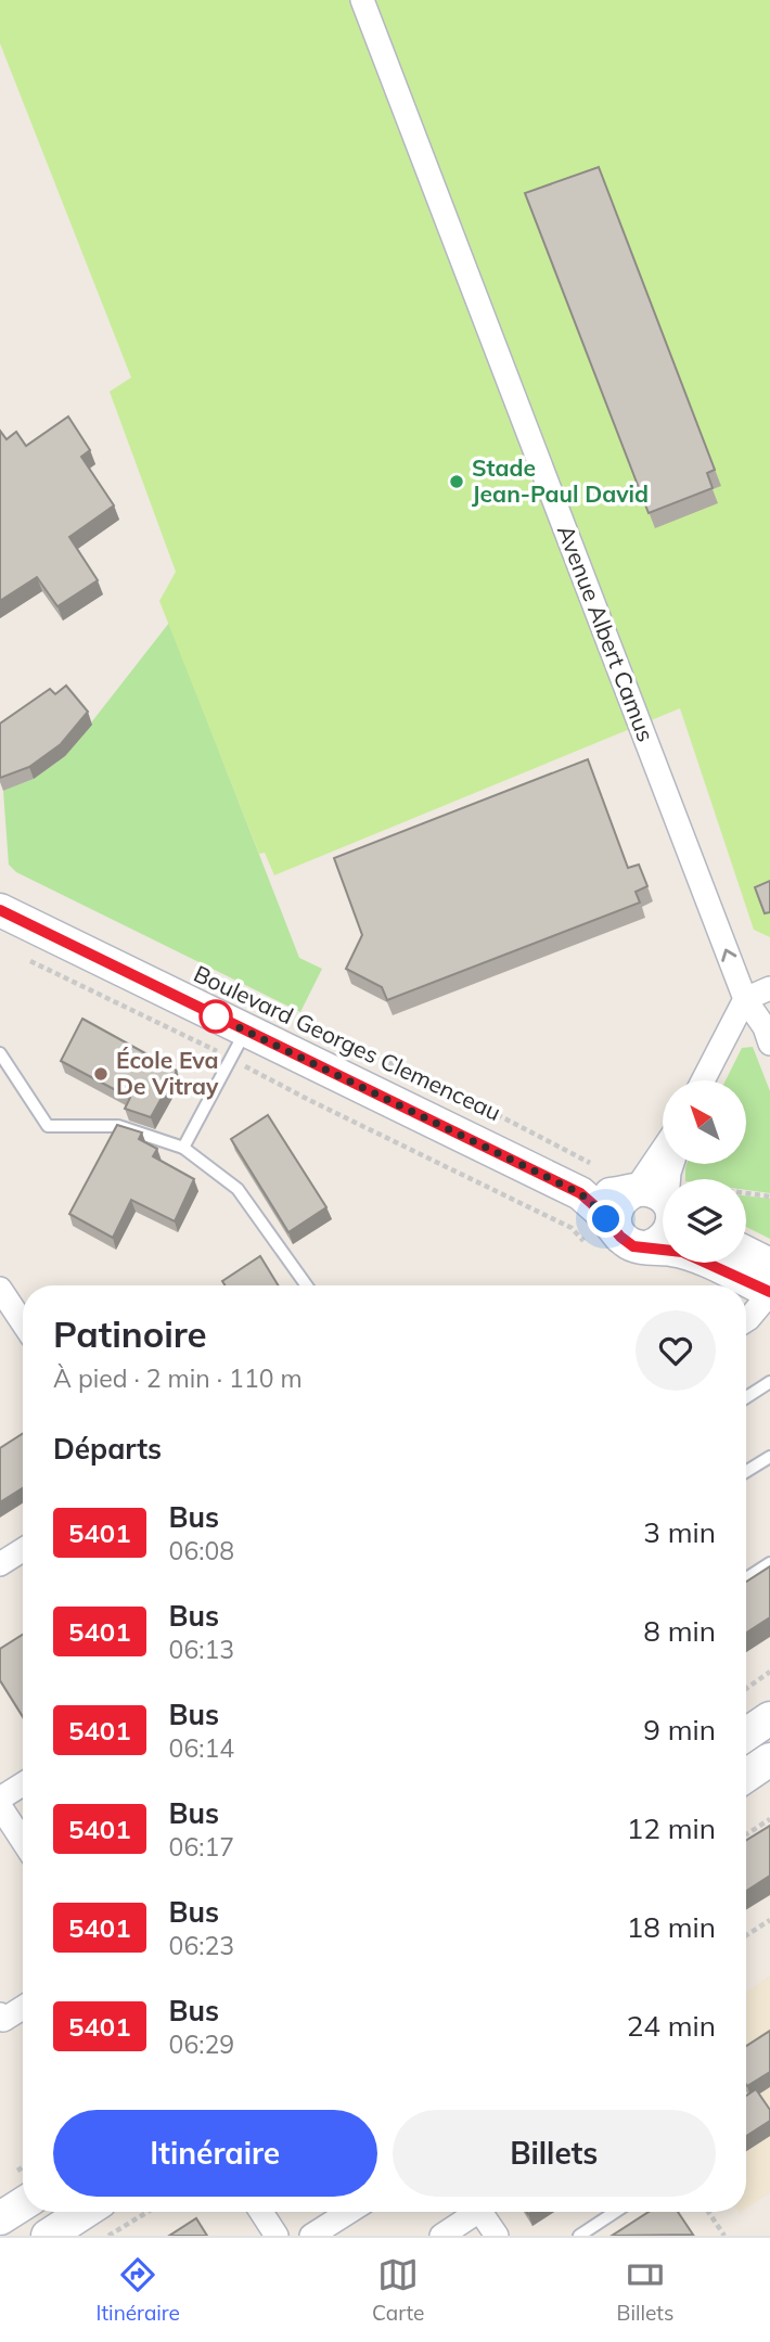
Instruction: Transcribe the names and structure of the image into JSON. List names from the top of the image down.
{
  "streets": {
    "main road": ["Boulevard Georges Clemenceau"],
    "street": ["Avenue Albert Camus"]
  },
  "one_way": ["Avenue Albert Camus"],
  "places": ["Stade Jean-Paul David", "École Eva De Vitray"],
  "lines": ["bus line 5401"],
  "north": "top left",
  "page": {
    "heading": [
      ["Patinoire", "À pied · 2 min · 110 m"],
      "Départs"
    ],
    "list": [
      {
        "mark": "5401",
        "name": "Bus",
        "note": "06:08",
        "value": "3 min"
      },
      {
        "mark": "5401",
        "name": "Bus",
        "note": "06:13",
        "value": "8 min"
      },
      {
        "mark": "5401",
        "name": "Bus",
        "note": "06:14",
        "value": "9 min"
      },
      {
        "mark": "5401",
        "name": "Bus",
        "note": "06:17",
        "value": "12 min"
      },
      {
        "mark": "5401",
        "name": "Bus",
        "note": "06:23",
        "value": "18 min"
      },
      {
        "mark": "5401",
        "name": "Bus",
        "note": "06:29",
        "value": "24 min"
      }
    ],
    "buttons": ["Itinéraire", "Billets"],
    "tabs": ["Itinéraire", "Carte", "Billets"]
  }
}
